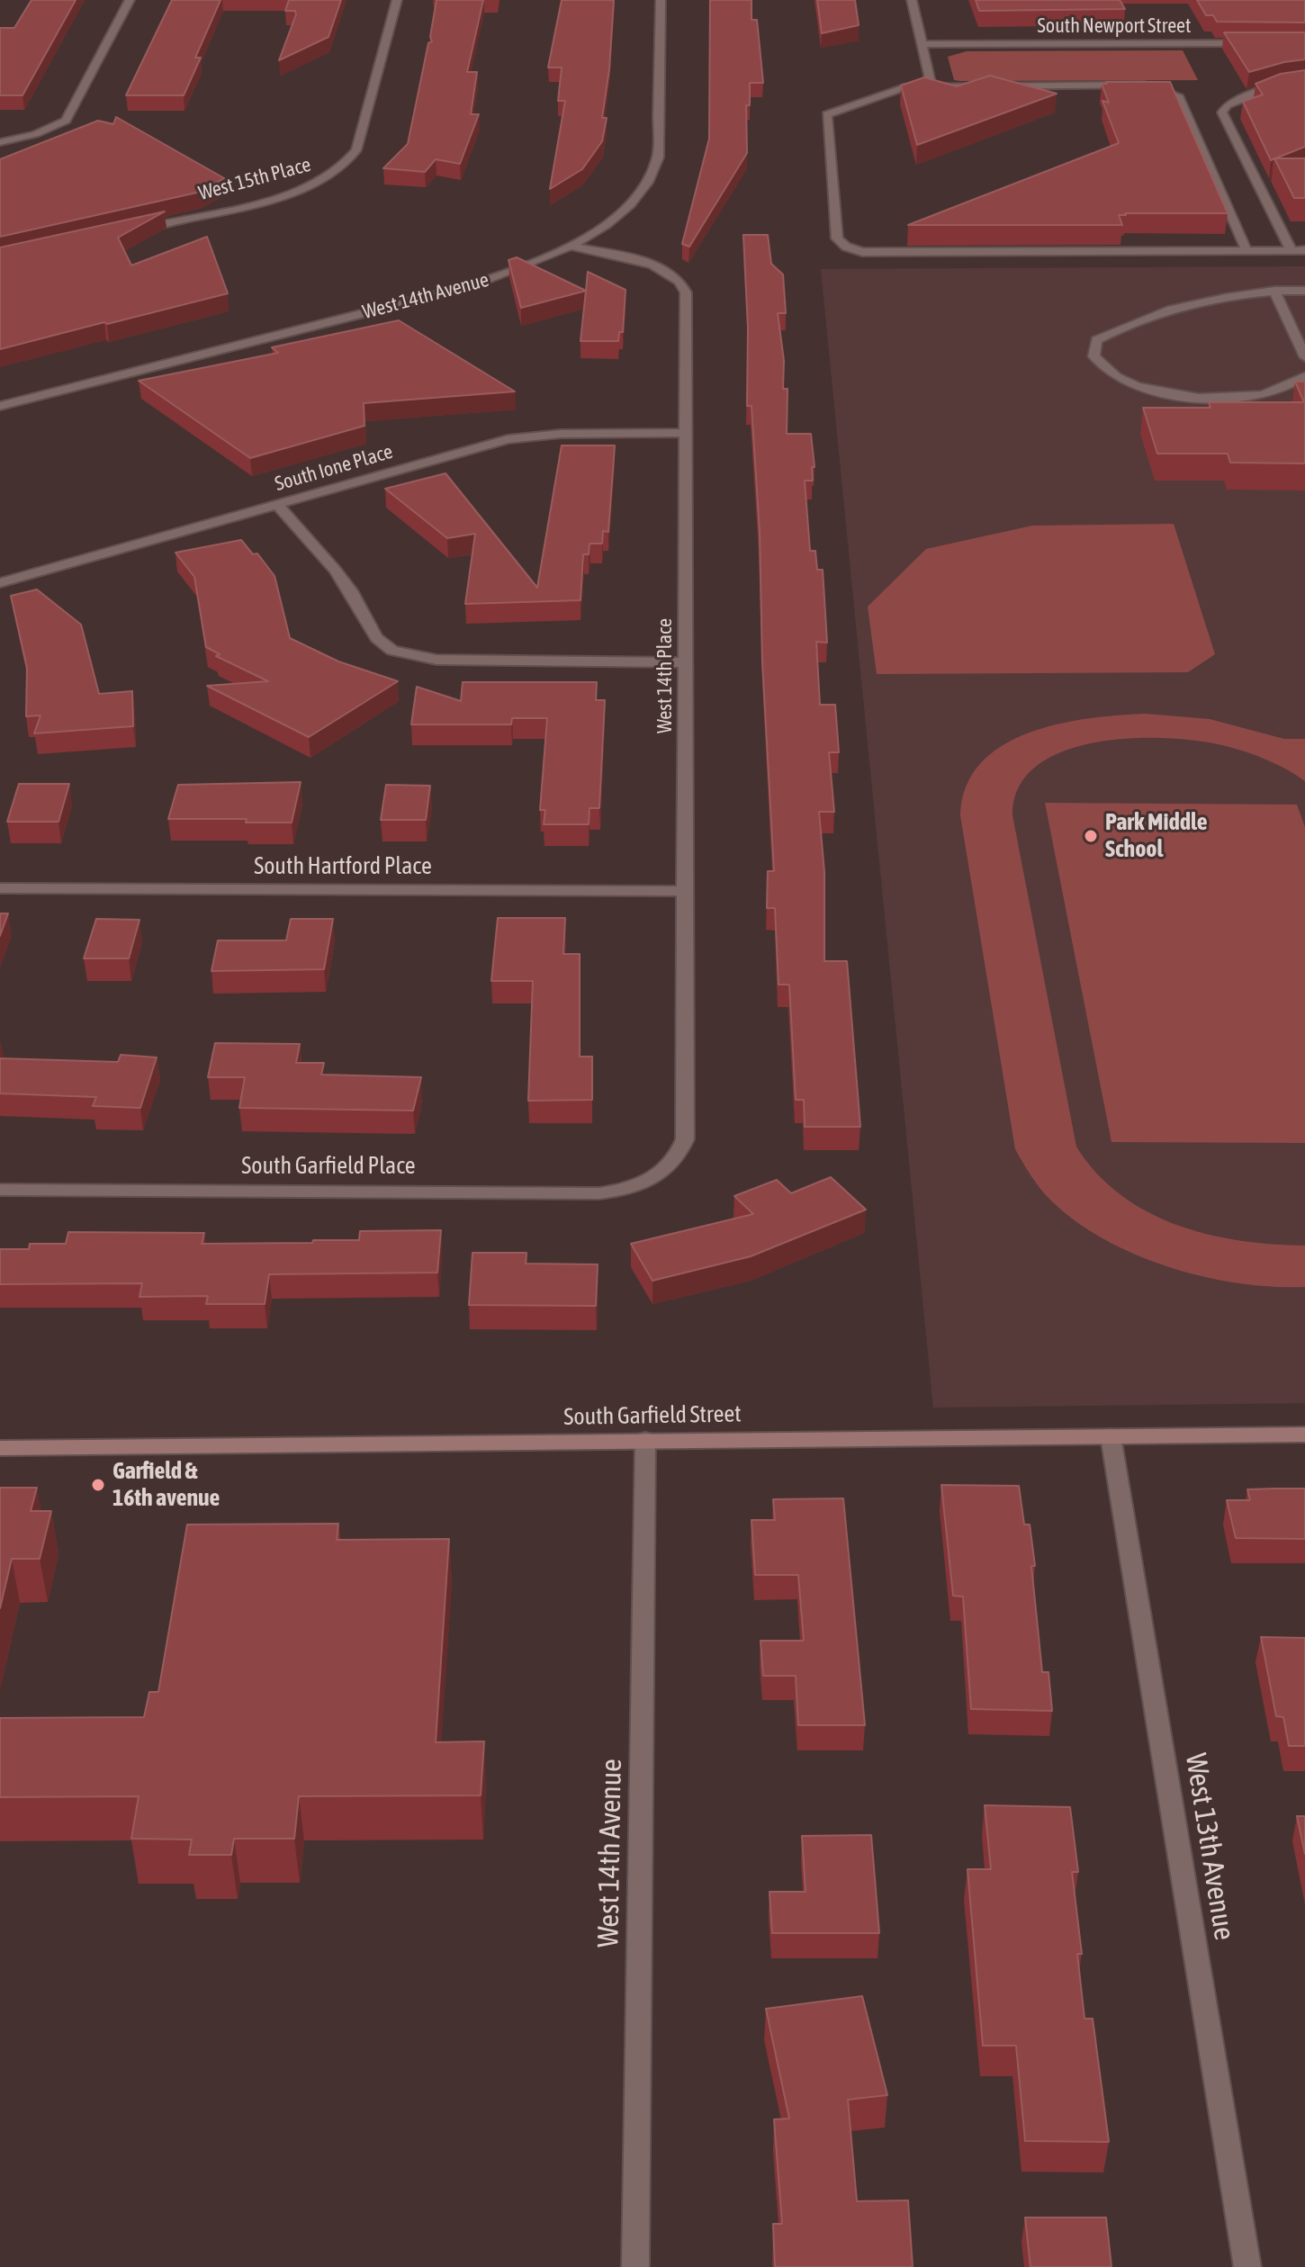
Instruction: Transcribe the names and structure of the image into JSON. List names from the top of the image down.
{
  "streets": {
    "street": [
      "South Newport Street",
      "West 15th Place",
      "West 14th Avenue",
      "South Ione Place",
      "West 14th Place",
      "South Hartford Place",
      "South Garfield Place",
      "South Garfield Street",
      "West 13th Avenue"
    ]
  },
  "crossings": [
    ["West 14th Avenue", "West 14th Place"],
    ["West 14th Avenue", "South Garfield Street"],
    ["South Ione Place", "West 14th Place"],
    ["West 14th Place", "South Hartford Place"],
    ["West 14th Place", "South Garfield Place"],
    ["South Garfield Street", "West 13th Avenue"]
  ],
  "places": ["Park Middle School", "Garfield & 16th avenue"]
}
